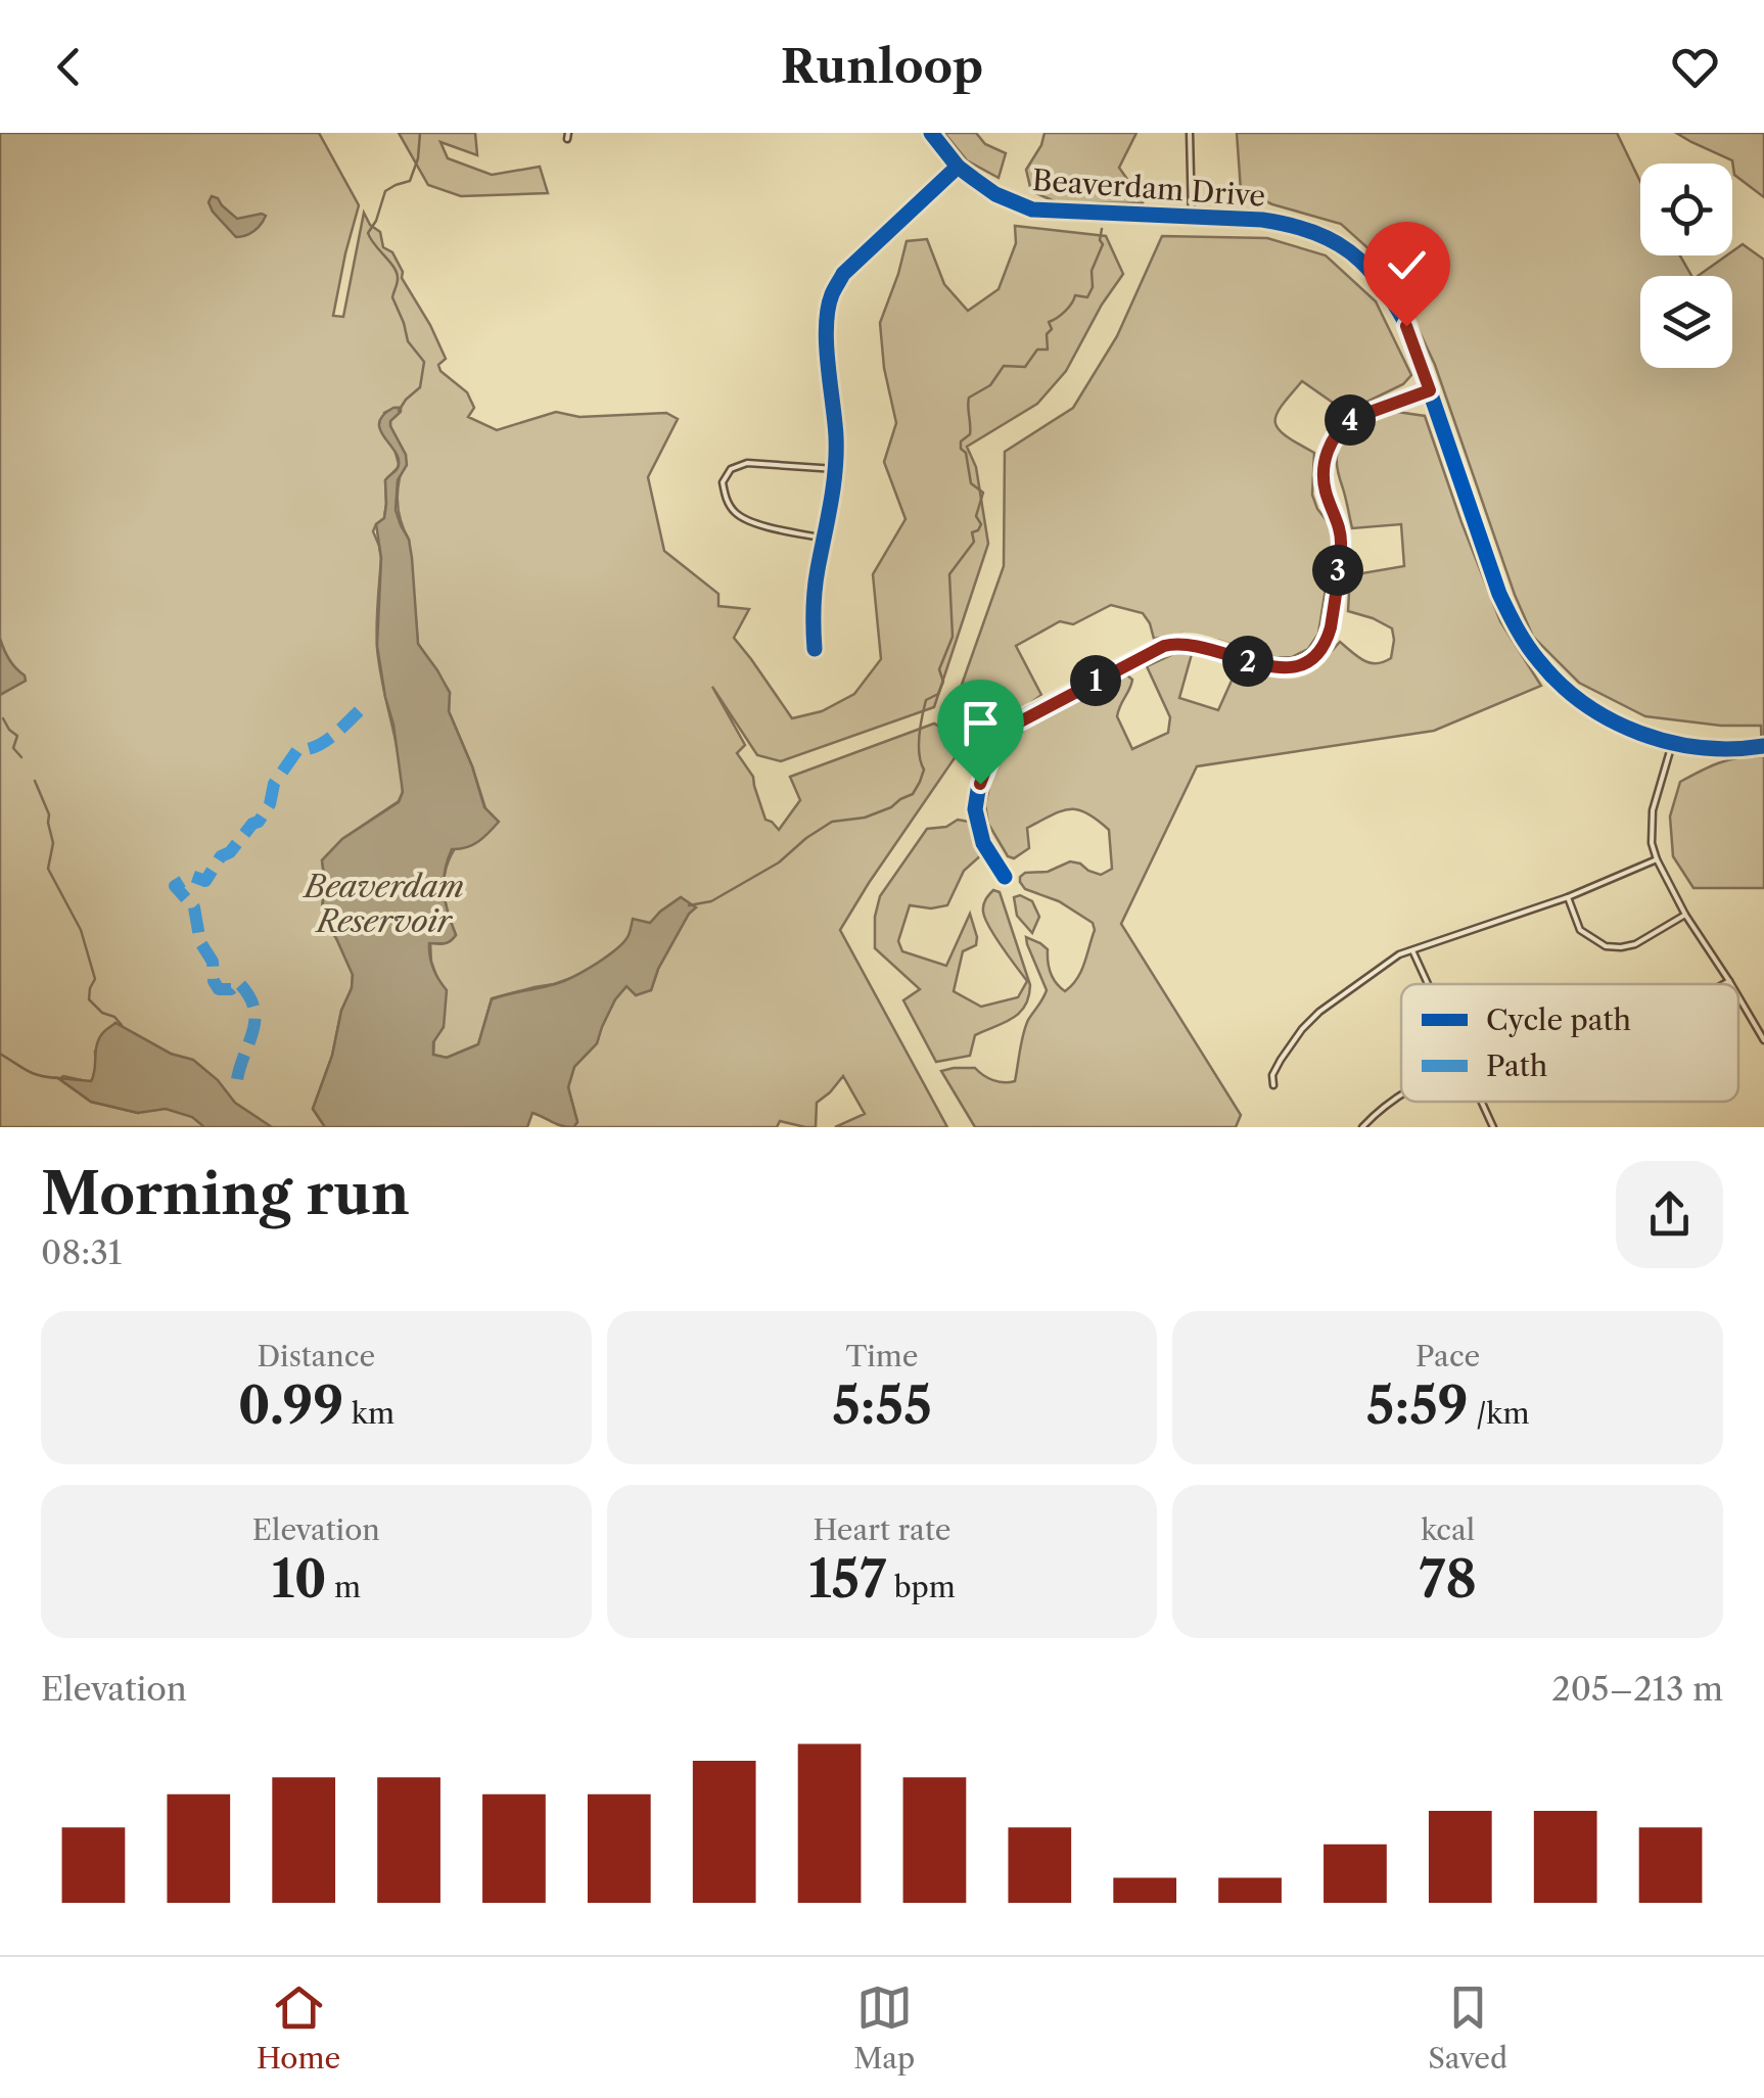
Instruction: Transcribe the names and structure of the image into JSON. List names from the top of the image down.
{
  "streets": {
    "street": ["Beaverdam Drive"]
  },
  "water": ["Beaverdam Reservoir"],
  "legend": ["Cycle path", "Path"],
  "page": {
    "header": "Runloop",
    "pins": [
      "4",
      "3",
      "2",
      "1"
    ],
    "heading": ["Morning run", "08:31"],
    "stats": [
      ["Distance", "0.99 km"],
      ["Time", "5:55"],
      ["Pace", "5:59 /km"],
      ["Elevation", "10 m"],
      ["Heart rate", "157 bpm"],
      ["kcal", "78"]
    ],
    "chart": ["Elevation", "205–213 m"],
    "tabs": ["Home", "Map", "Saved"]
  }
}
